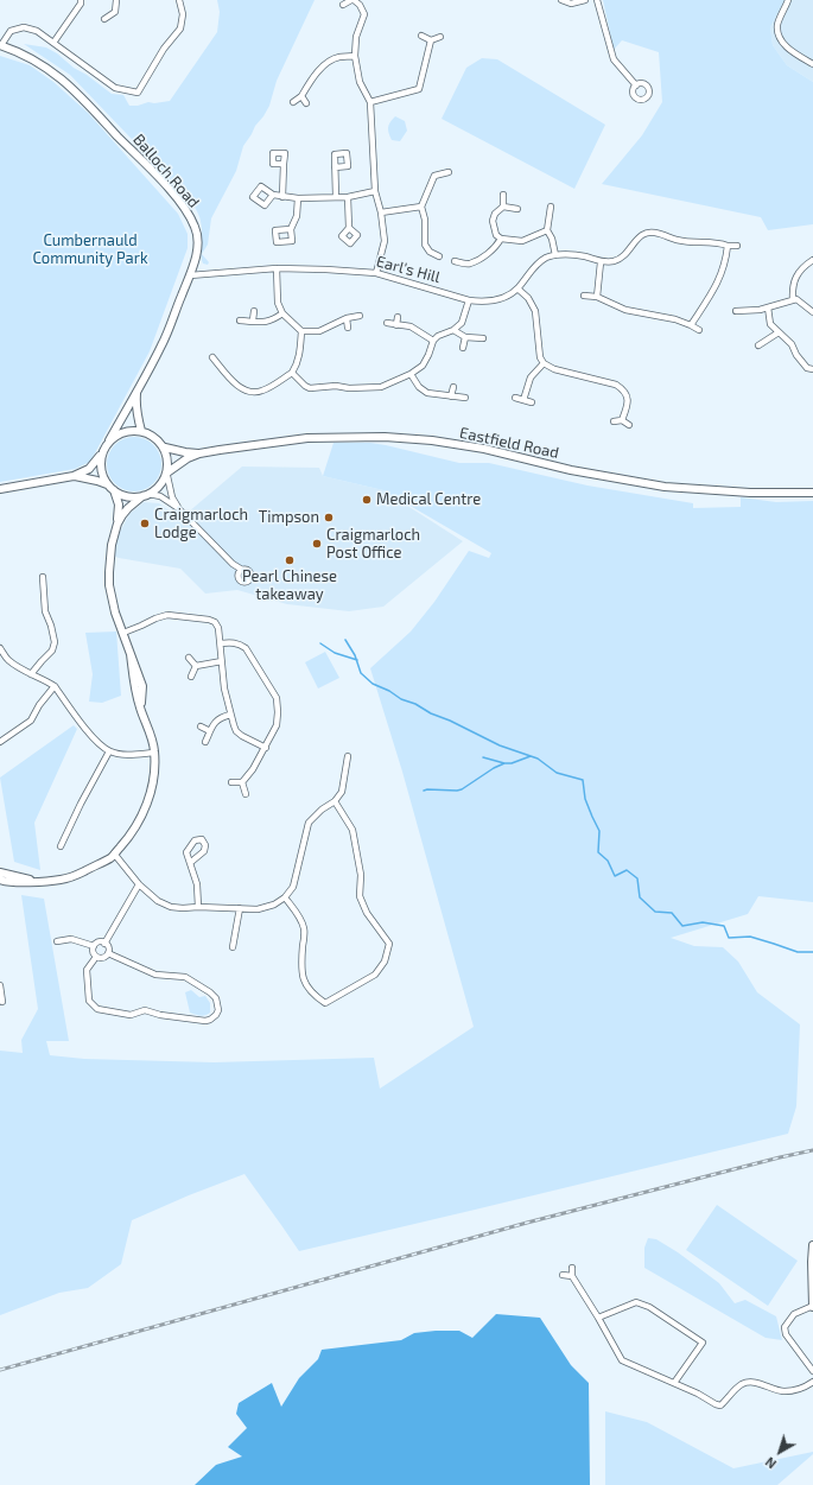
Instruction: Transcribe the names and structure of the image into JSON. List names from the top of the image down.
{
  "streets": {
    "street": ["Balloch Road", "Earl's Hill", "Eastfield Road"]
  },
  "crossings": [
    ["Balloch Road", "Earl's Hill"],
    ["Balloch Road", "Eastfield Road"]
  ],
  "parks": ["Cumbernauld Community Park"],
  "places": [
    "Medical Centre",
    "Timpson",
    "Craigmarloch Lodge",
    "Craigmarloch Post Office",
    "Pearl Chinese takeaway"
  ],
  "north": "bottom left"
}
